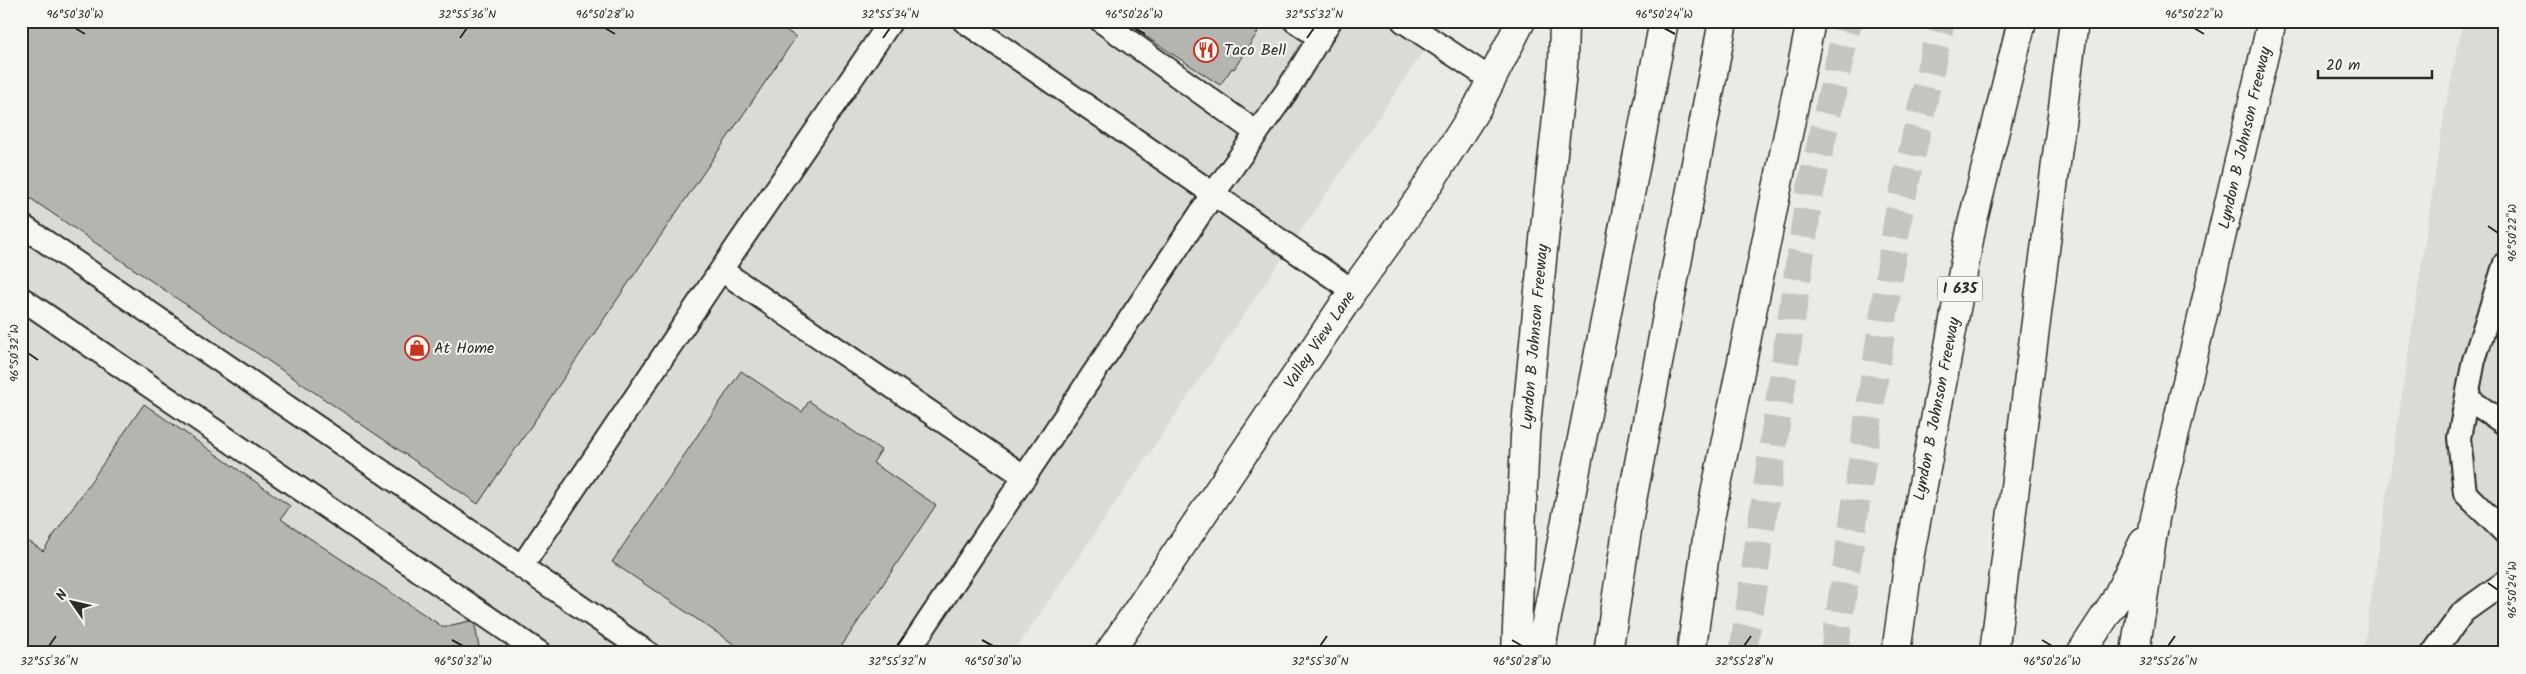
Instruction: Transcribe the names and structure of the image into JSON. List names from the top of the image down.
{
  "streets": {
    "main road": ["Lyndon B Johnson Freeway", "I 635", "Valley View Lane"]
  },
  "places": {
    "restaurant": ["Taco Bell"],
    "shop": ["At Home"]
  },
  "scale_bar": "20 m",
  "north": "top left",
  "coordinates": [
    "96°50'30\"W",
    "32°55'36\"N",
    "96°50'28\"W",
    "32°55'34\"N",
    "96°50'26\"W",
    "32°55'32\"N",
    "96°50'24\"W",
    "96°50'22\"W",
    "96°50'32\"W",
    "32°55'30\"N",
    "32°55'28\"N",
    "32°55'26\"N"
  ]
}
